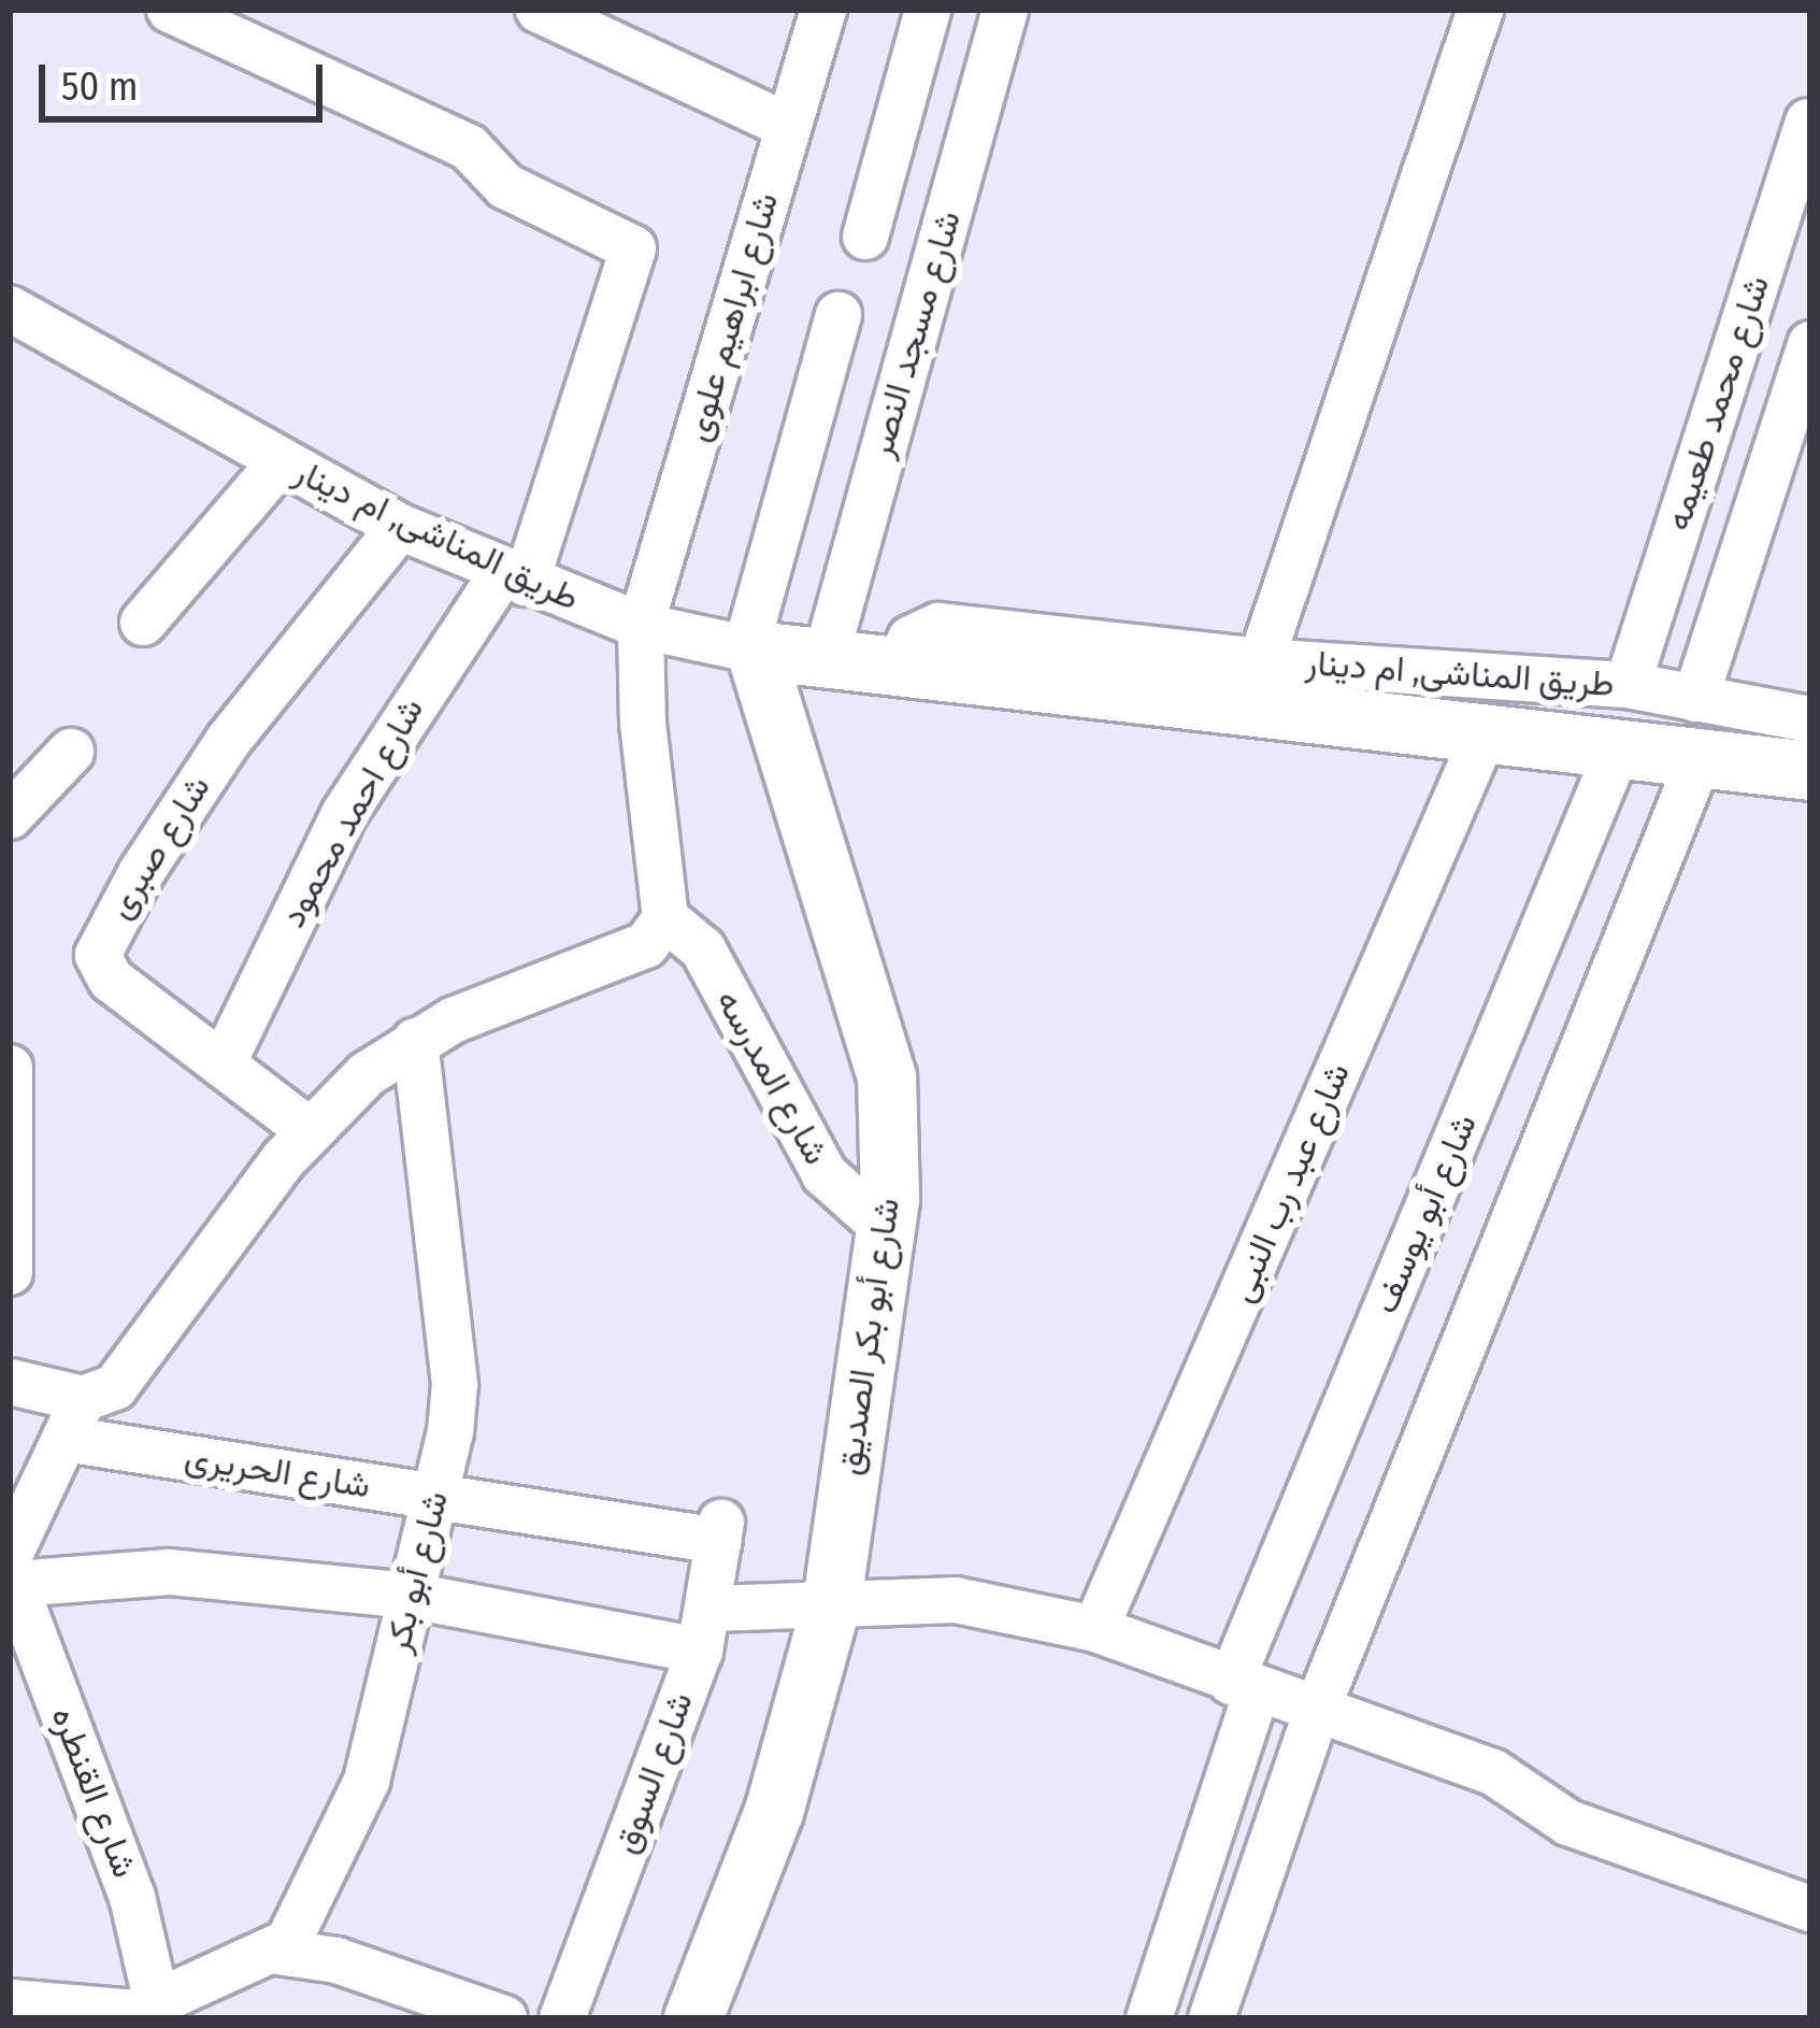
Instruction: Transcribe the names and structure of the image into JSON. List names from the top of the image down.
{
  "streets": {
    "street": [
      "شارع ابراهيم علوى",
      "شارع مسجد النصر",
      "شارع محمد طعيمه",
      "طريق المناشى, ام دينار",
      "شارع احمد محمود",
      "شارع صبرى",
      "شارع المدرسه",
      "شارع عبد رب النبى",
      "شارع أبو يوسف",
      "شارع أبو بكر الصديق",
      "شارع الحريرى",
      "شارع أبو بكر",
      "شارع السوق",
      "شارع القنطره"
    ]
  },
  "crossings": [
    ["شارع ابراهيم علوى", "طريق المناشى, ام دينار"],
    ["شارع ابراهيم علوى", "شارع المدرسه"],
    ["شارع مسجد النصر", "طريق المناشى, ام دينار"],
    ["شارع محمد طعيمه", "طريق المناشى, ام دينار"],
    ["طريق المناشى, ام دينار", "شارع احمد محمود"],
    ["طريق المناشى, ام دينار", "شارع صبرى"],
    ["طريق المناشى, ام دينار", "شارع عبد رب النبى"],
    ["طريق المناشى, ام دينار", "شارع أبو يوسف"],
    ["طريق المناشى, ام دينار", "شارع أبو بكر الصديق"],
    ["شارع احمد محمود", "شارع صبرى"],
    ["شارع المدرسه", "شارع أبو بكر الصديق"],
    ["شارع الحريرى", "شارع أبو بكر"],
    ["شارع الحريرى", "شارع السوق"],
    ["شارع أبو بكر", "شارع القنطره"]
  ],
  "scale_bar": "50 m"
}
